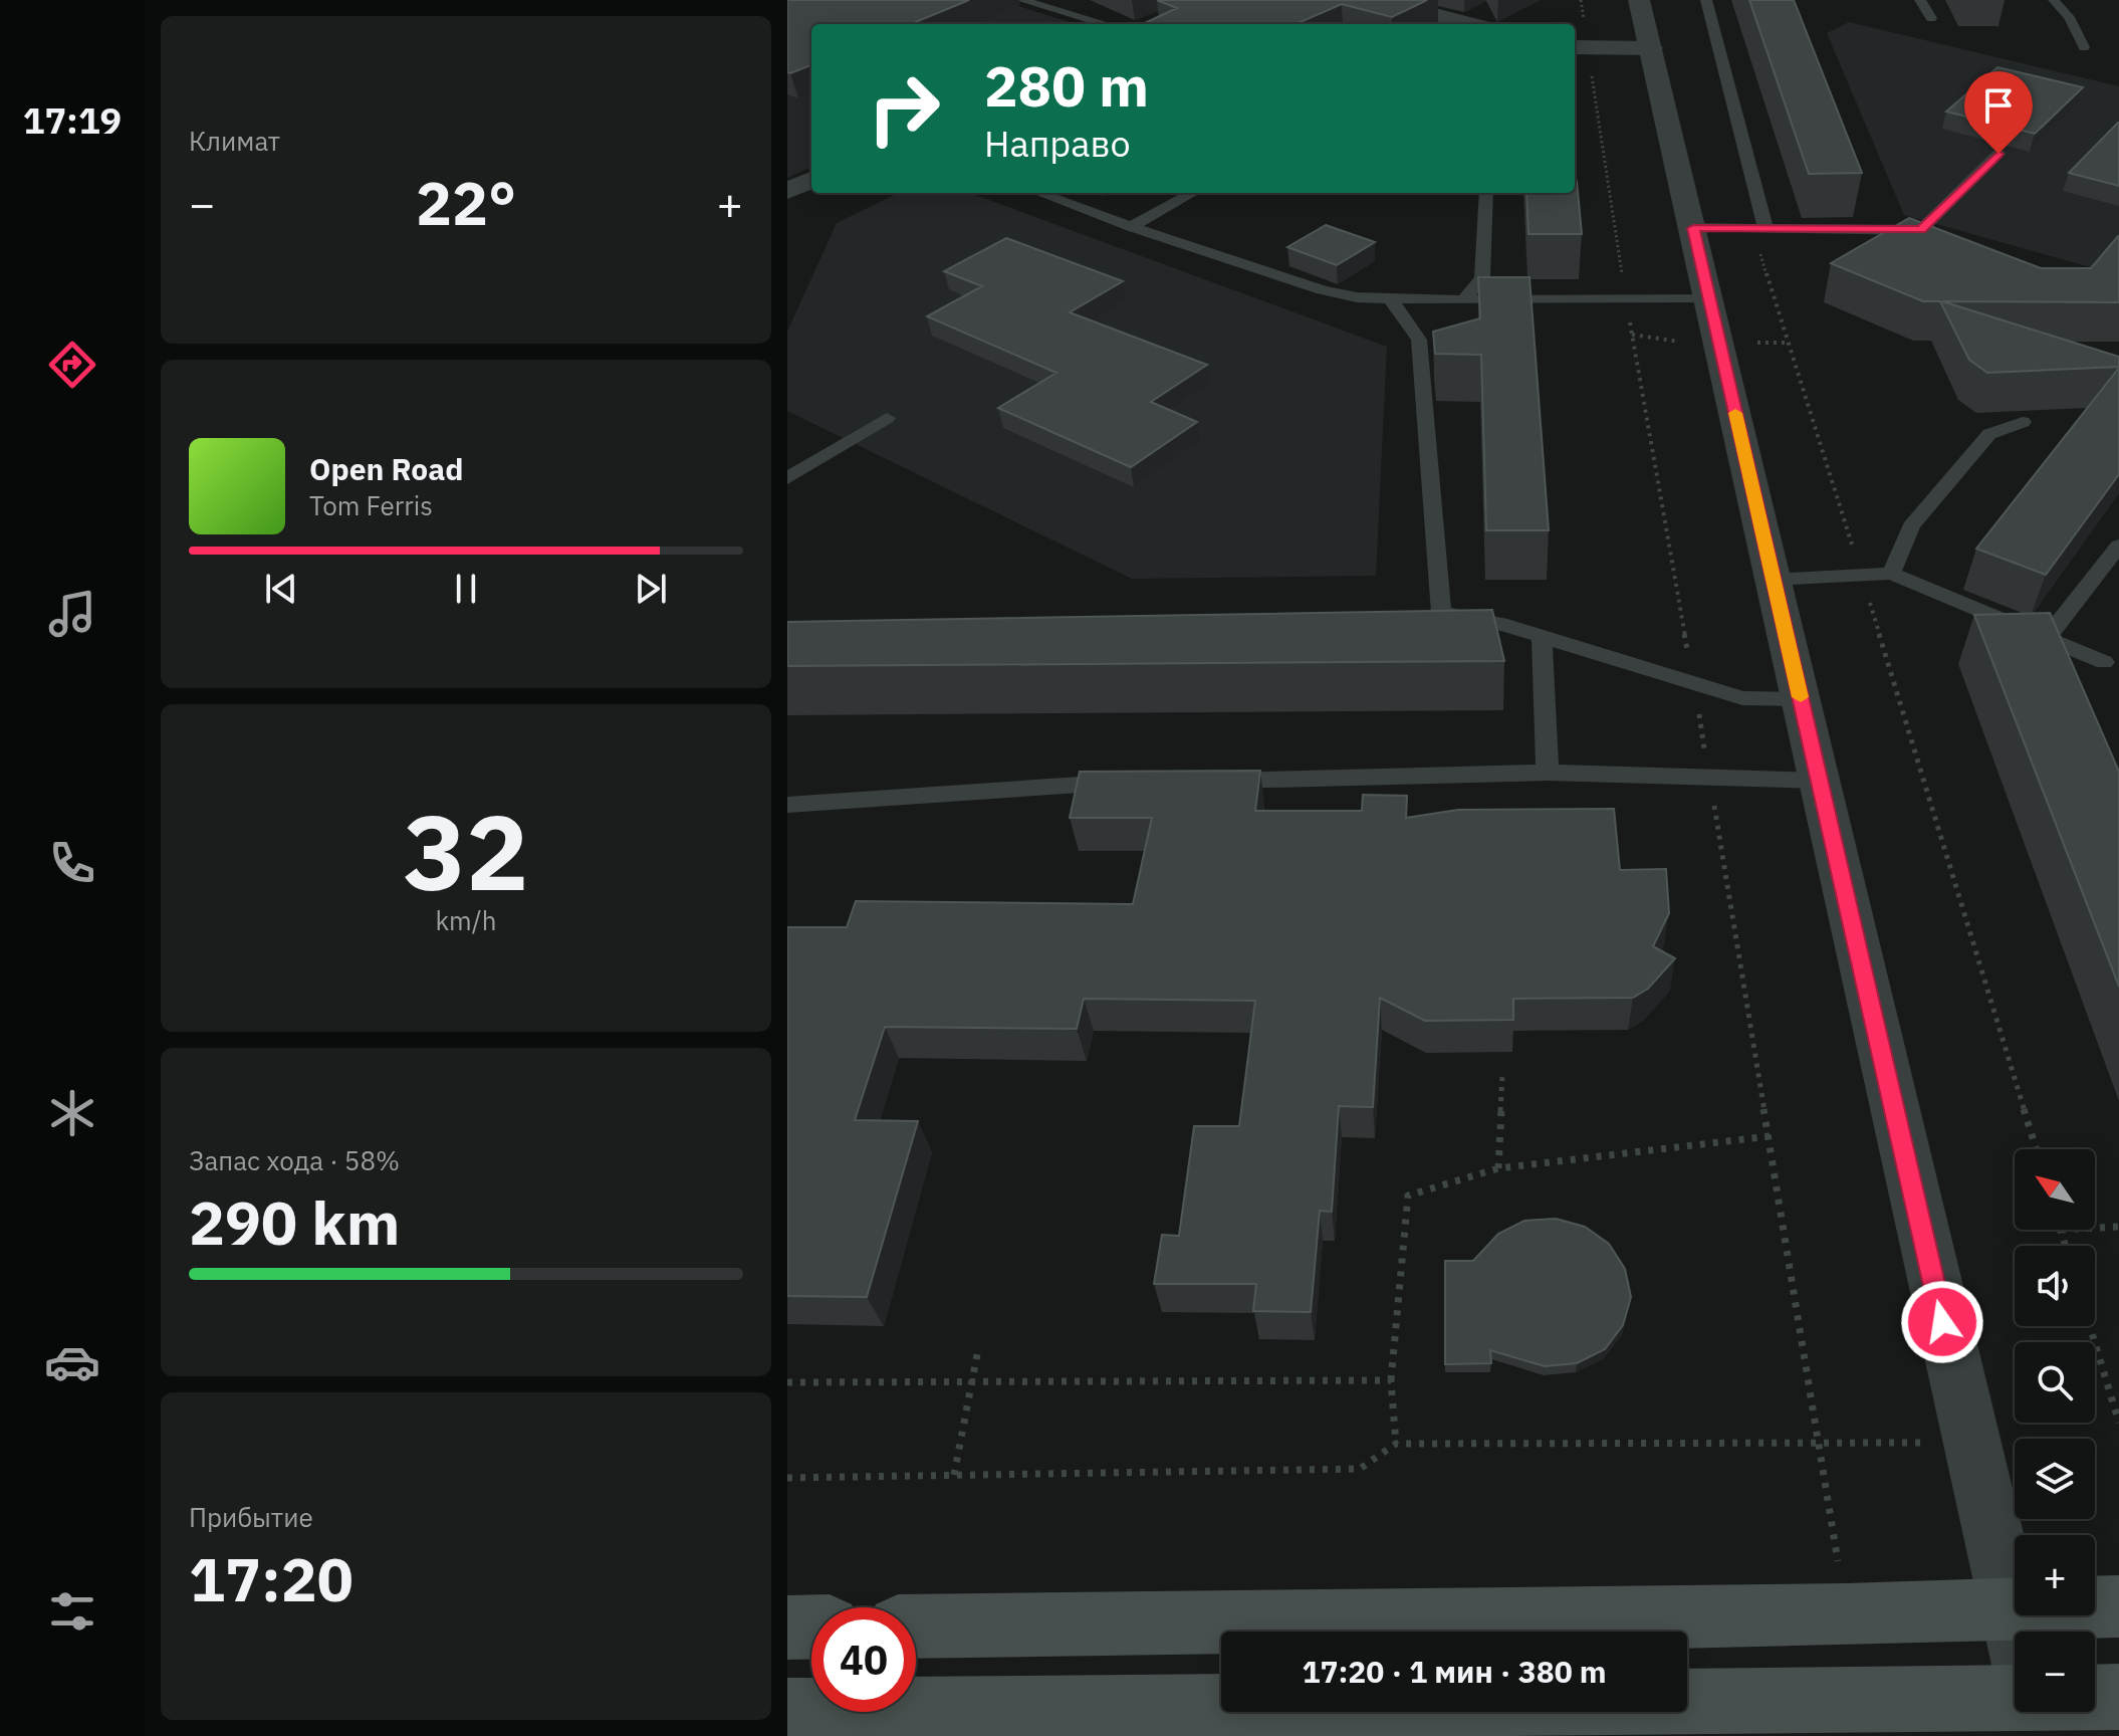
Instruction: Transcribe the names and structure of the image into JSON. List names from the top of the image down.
{
  "north": "top left",
  "page": {
    "tabs": "17:19",
    "tile": [
      "Климат",
      ["32", "km/h"],
      ["Запас хода · 58%", "290 km"],
      ["Прибытие", "17:20"]
    ],
    "turn": ["280 m", "Направо"],
    "heat": ["−", "22°", "+"],
    "song": ["Open Road", "Tom Ferris"],
    "map_buttons": ["+", "−"],
    "limit": "40",
    "trip": "17:20 · 1 мин · 380 m"
  }
}
